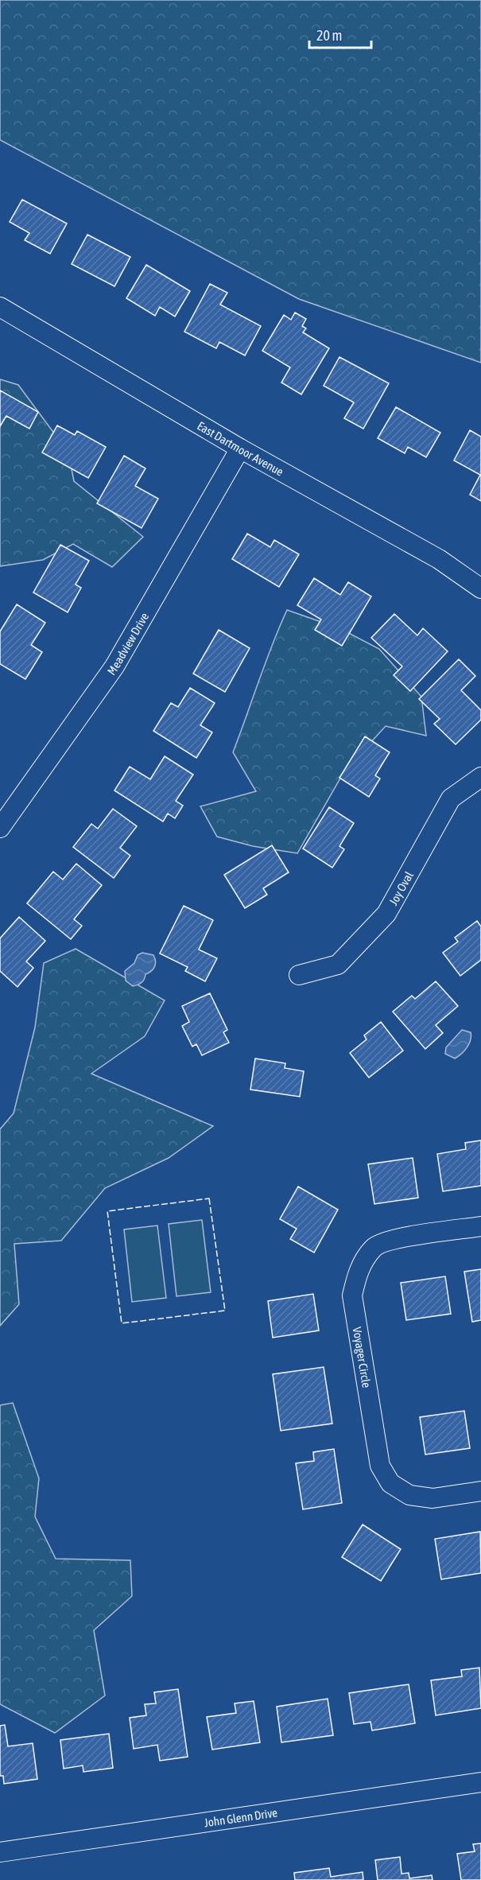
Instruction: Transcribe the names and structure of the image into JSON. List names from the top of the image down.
{
  "streets": {
    "street": [
      "East Dartmoor Avenue",
      "Meadview Drive",
      "Joy Oval",
      "Voyager Circle",
      "John Glenn Drive"
    ]
  },
  "crossings": [
    ["East Dartmoor Avenue", "Meadview Drive"]
  ],
  "scale_bar": "20 m"
}
